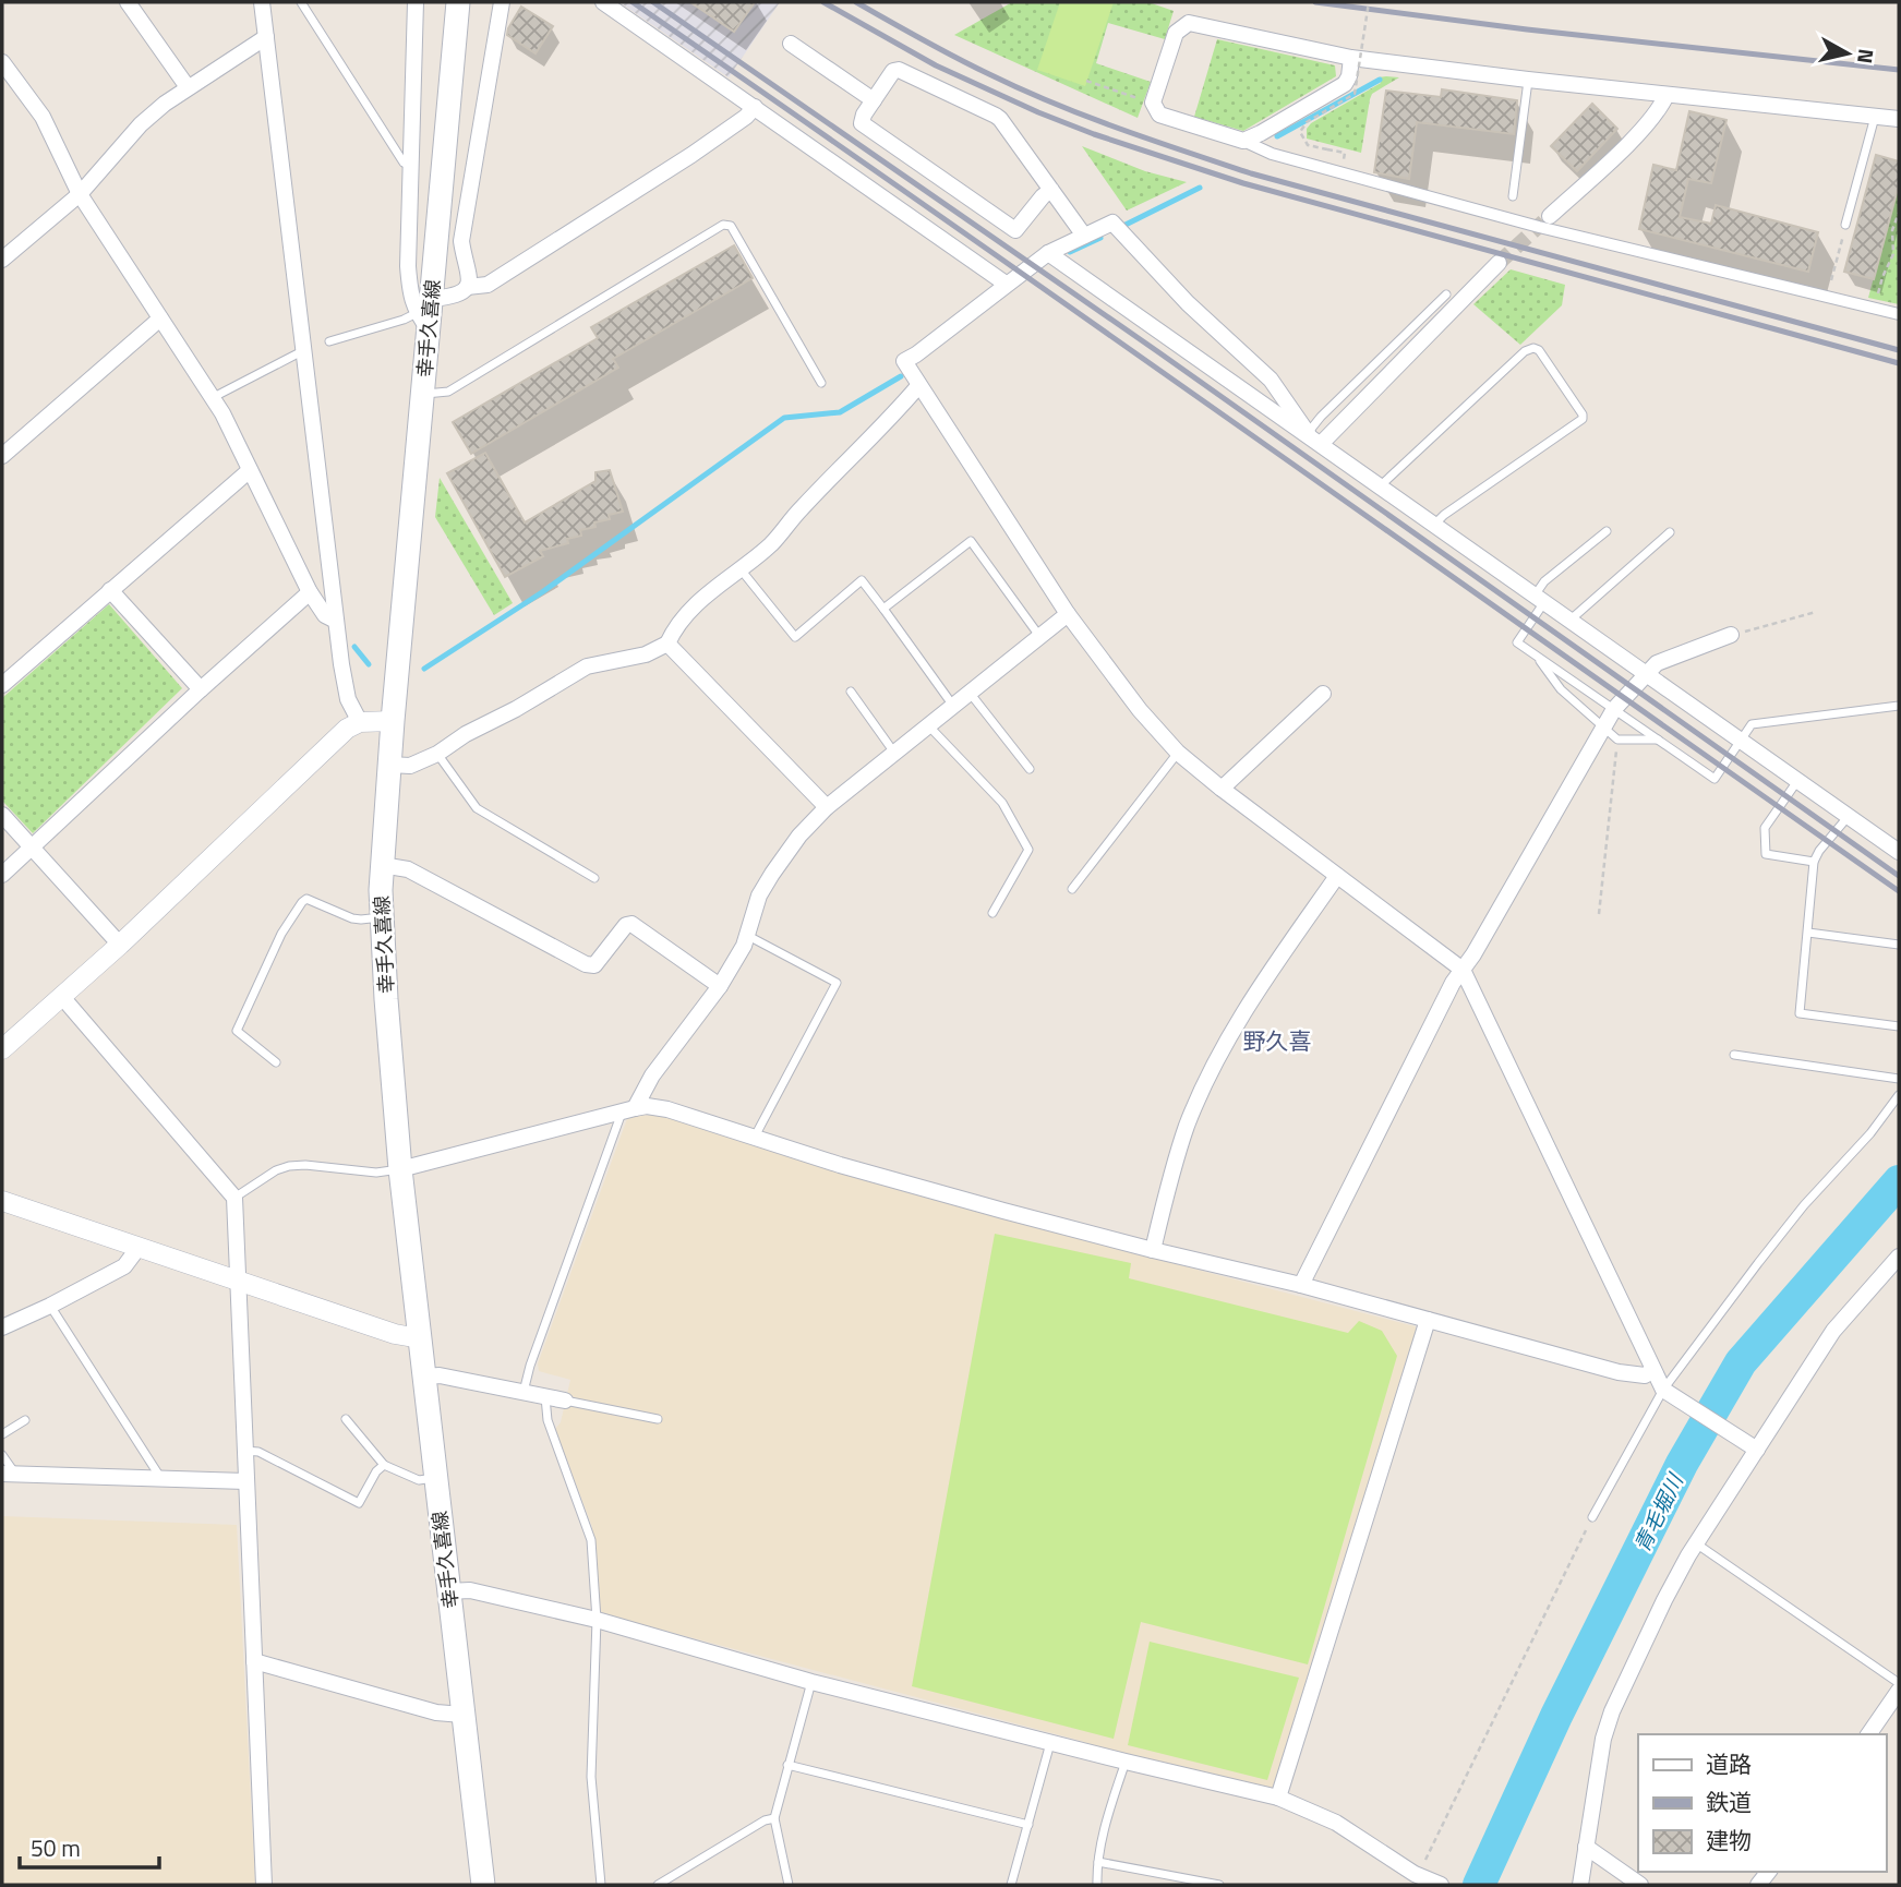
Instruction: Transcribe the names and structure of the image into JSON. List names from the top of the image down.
{
  "streets": {
    "main road": ["幸手久喜線"]
  },
  "districts": ["野久喜"],
  "water": ["青毛堀川"],
  "legend": ["道路", "鉄道", "建物"],
  "scale_bar": "50 m",
  "north": "right"
}
